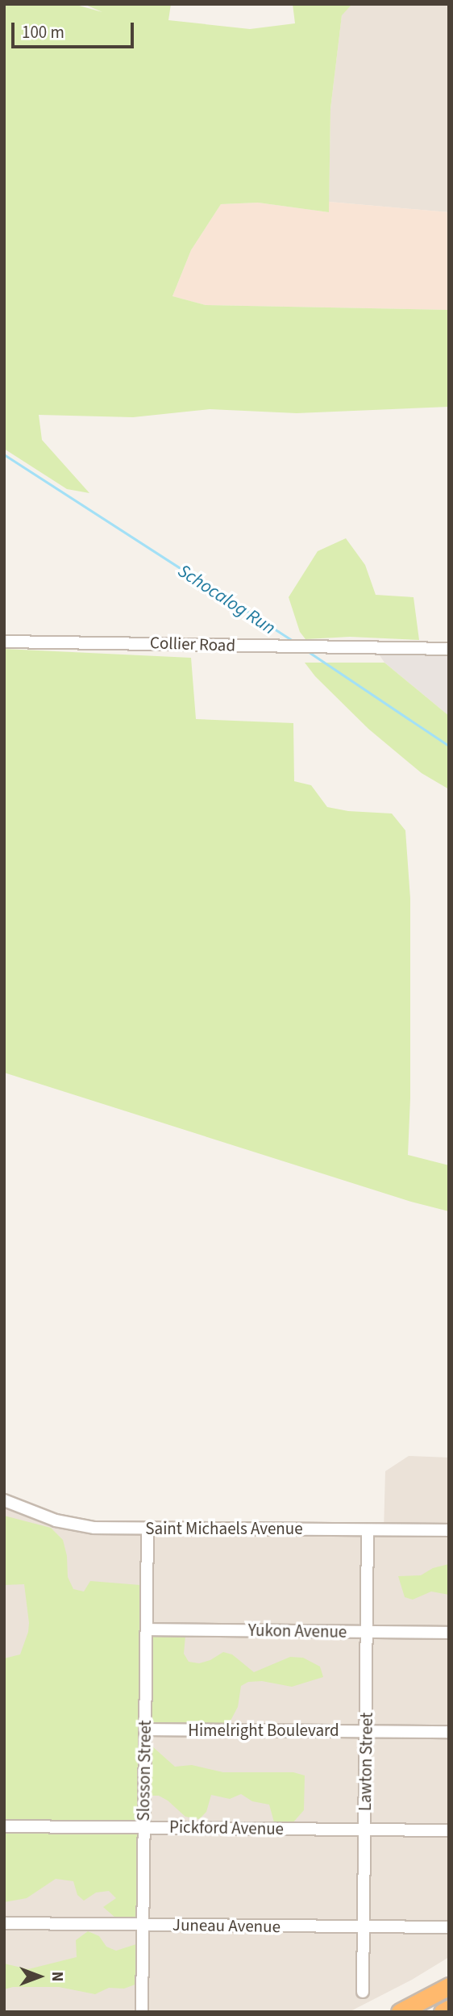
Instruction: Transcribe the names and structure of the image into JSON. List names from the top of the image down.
{
  "streets": {
    "street": [
      "Collier Road",
      "Saint Michaels Avenue",
      "Yukon Avenue",
      "Himelright Boulevard",
      "Lawton Street",
      "Slosson Street",
      "Pickford Avenue",
      "Juneau Avenue"
    ]
  },
  "crossings": [
    ["Saint Michaels Avenue", "Lawton Street"],
    ["Saint Michaels Avenue", "Slosson Street"],
    ["Yukon Avenue", "Lawton Street"],
    ["Yukon Avenue", "Slosson Street"],
    ["Himelright Boulevard", "Lawton Street"],
    ["Himelright Boulevard", "Slosson Street"],
    ["Lawton Street", "Pickford Avenue"],
    ["Lawton Street", "Juneau Avenue"],
    ["Slosson Street", "Pickford Avenue"],
    ["Slosson Street", "Juneau Avenue"]
  ],
  "water": ["Schocalog Run"],
  "scale_bar": "100 m",
  "north": "right"
}
